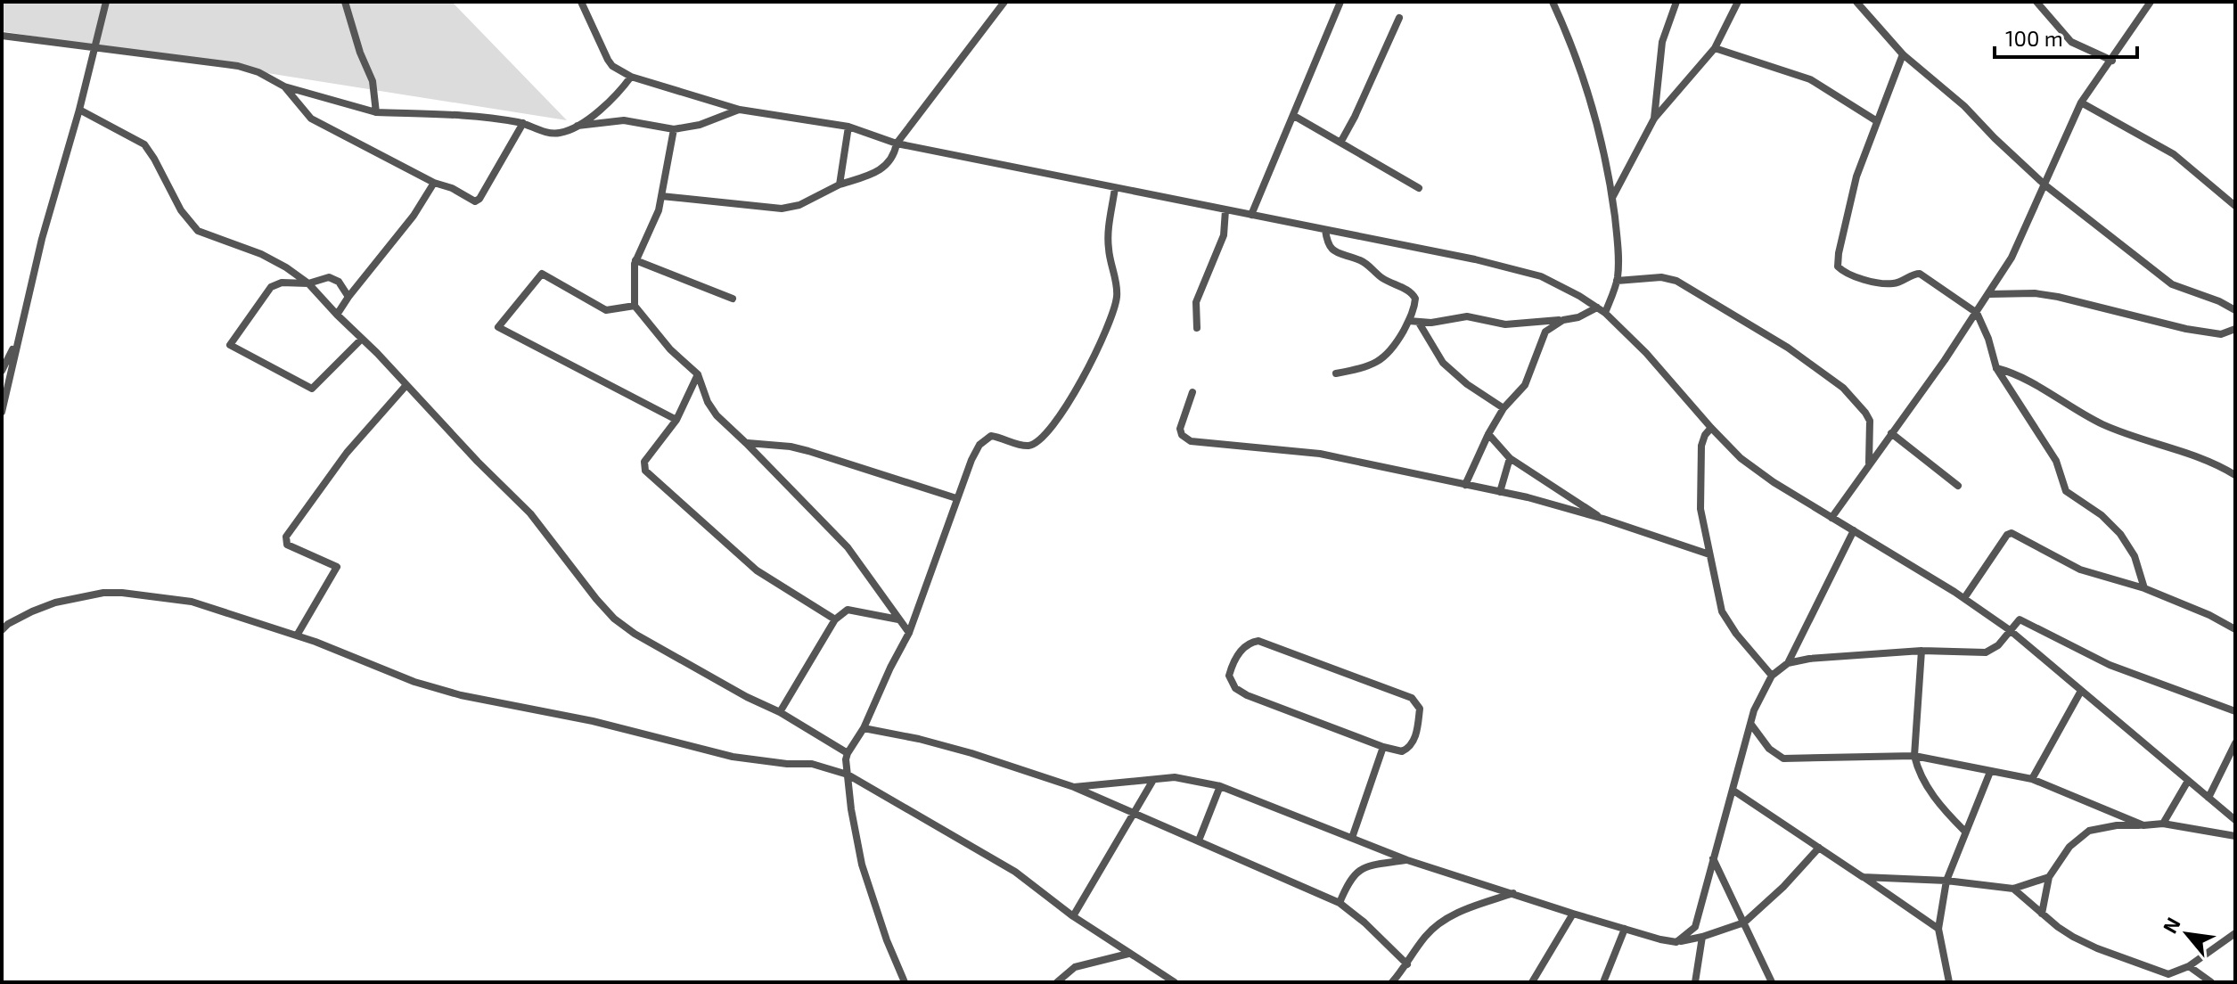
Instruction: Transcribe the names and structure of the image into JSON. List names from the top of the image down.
{
  "scale_bar": "100 m",
  "north": "top left"
}
